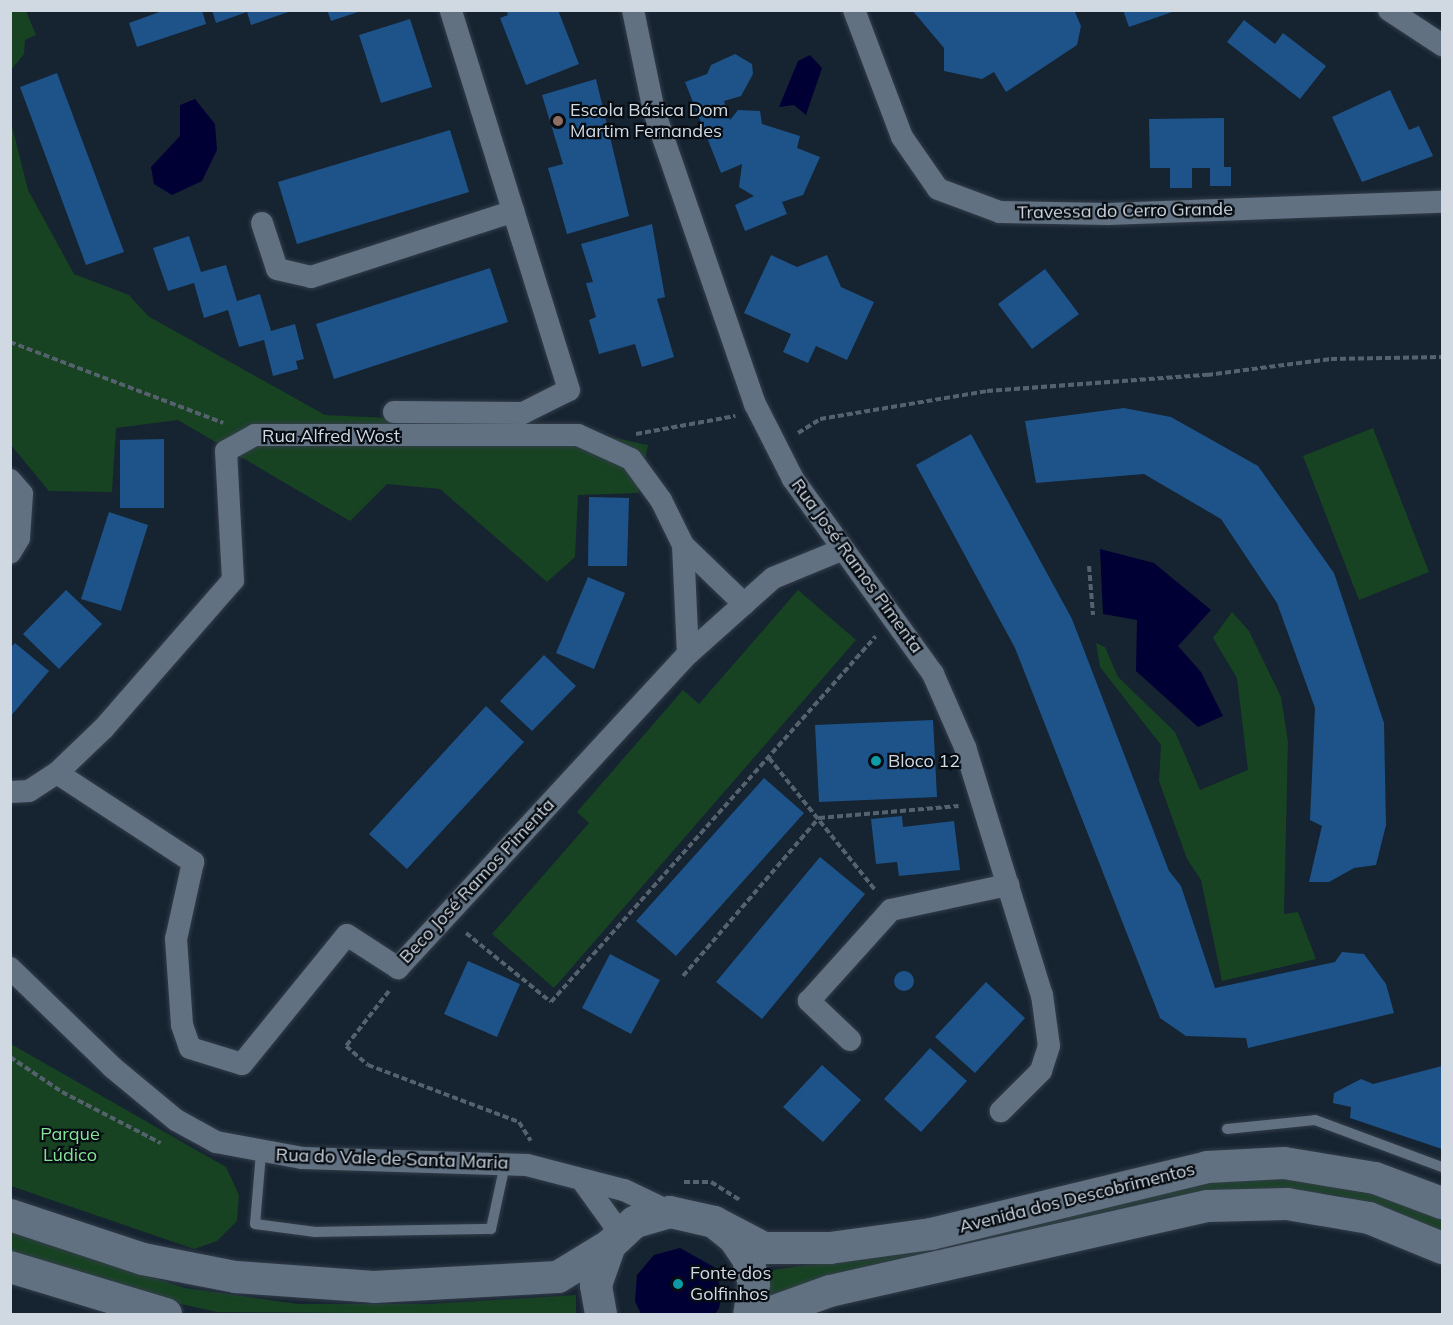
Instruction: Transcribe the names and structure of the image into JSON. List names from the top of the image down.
{
  "streets": {
    "main road": ["Avenida dos Descobrimentos"],
    "street": [
      "Travessa do Cerro Grande",
      "Rua Alfred Wost",
      "Rua José Ramos Pimenta",
      "Beco José Ramos Pimenta",
      "Rua do Vale de Santa Maria"
    ]
  },
  "crossings": [
    ["Rua Alfred Wost", "Beco José Ramos Pimenta"],
    ["Rua José Ramos Pimenta", "Beco José Ramos Pimenta"],
    ["Rua do Vale de Santa Maria", "Avenida dos Descobrimentos"]
  ],
  "parks": ["Parque Lúdico"],
  "places": ["Escola Básica Dom Martim Fernandes", "Bloco 12", "Fonte dos Golfinhos"]
}
